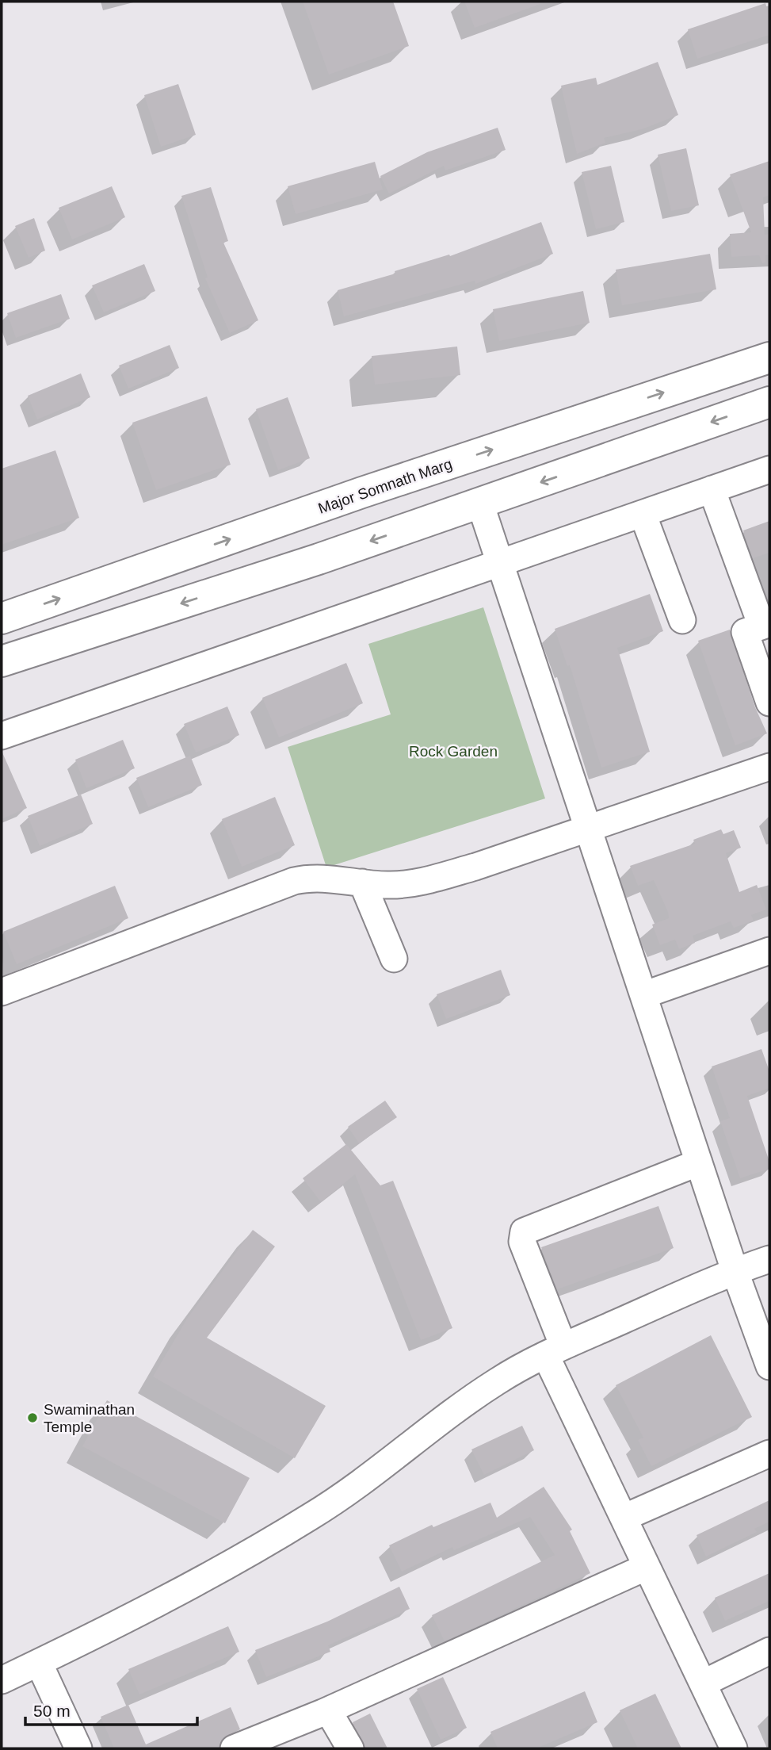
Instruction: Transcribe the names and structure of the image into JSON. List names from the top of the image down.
{
  "streets": {
    "street": ["Major Somnath Marg"]
  },
  "parks": ["Rock Garden"],
  "places": ["Swaminathan Temple"],
  "scale_bar": "50 m"
}
